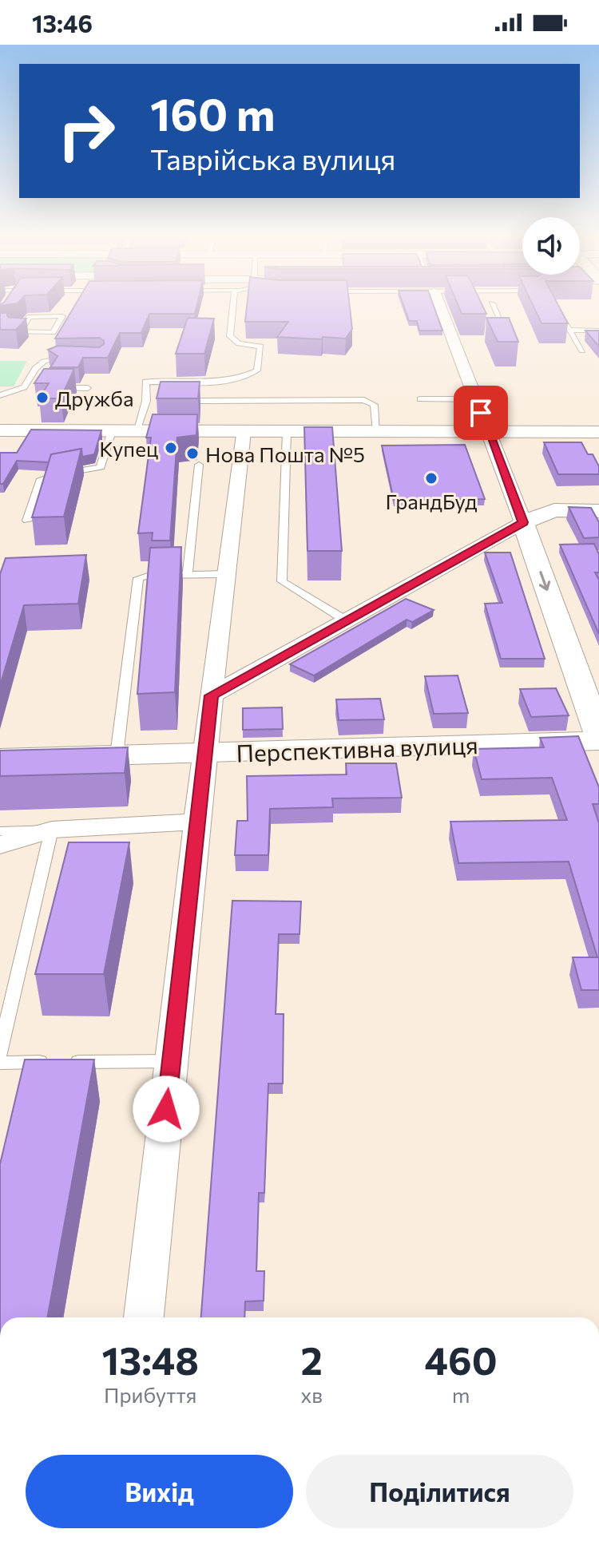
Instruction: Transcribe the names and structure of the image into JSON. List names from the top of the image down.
{
  "streets": {
    "street": ["Перспективна вулиця"]
  },
  "places": [
    "Дружба",
    "Купец",
    "Нова Пошта №5",
    "ГрандБуд"
  ],
  "page": {
    "status": "13:46",
    "turn": ["160 m", "Таврійська вулиця"],
    "eta": [
      "13:48",
      "Прибуття",
      "2",
      "хв",
      "460",
      "m"
    ],
    "buttons": ["Вихід", "Поділитися"]
  }
}
